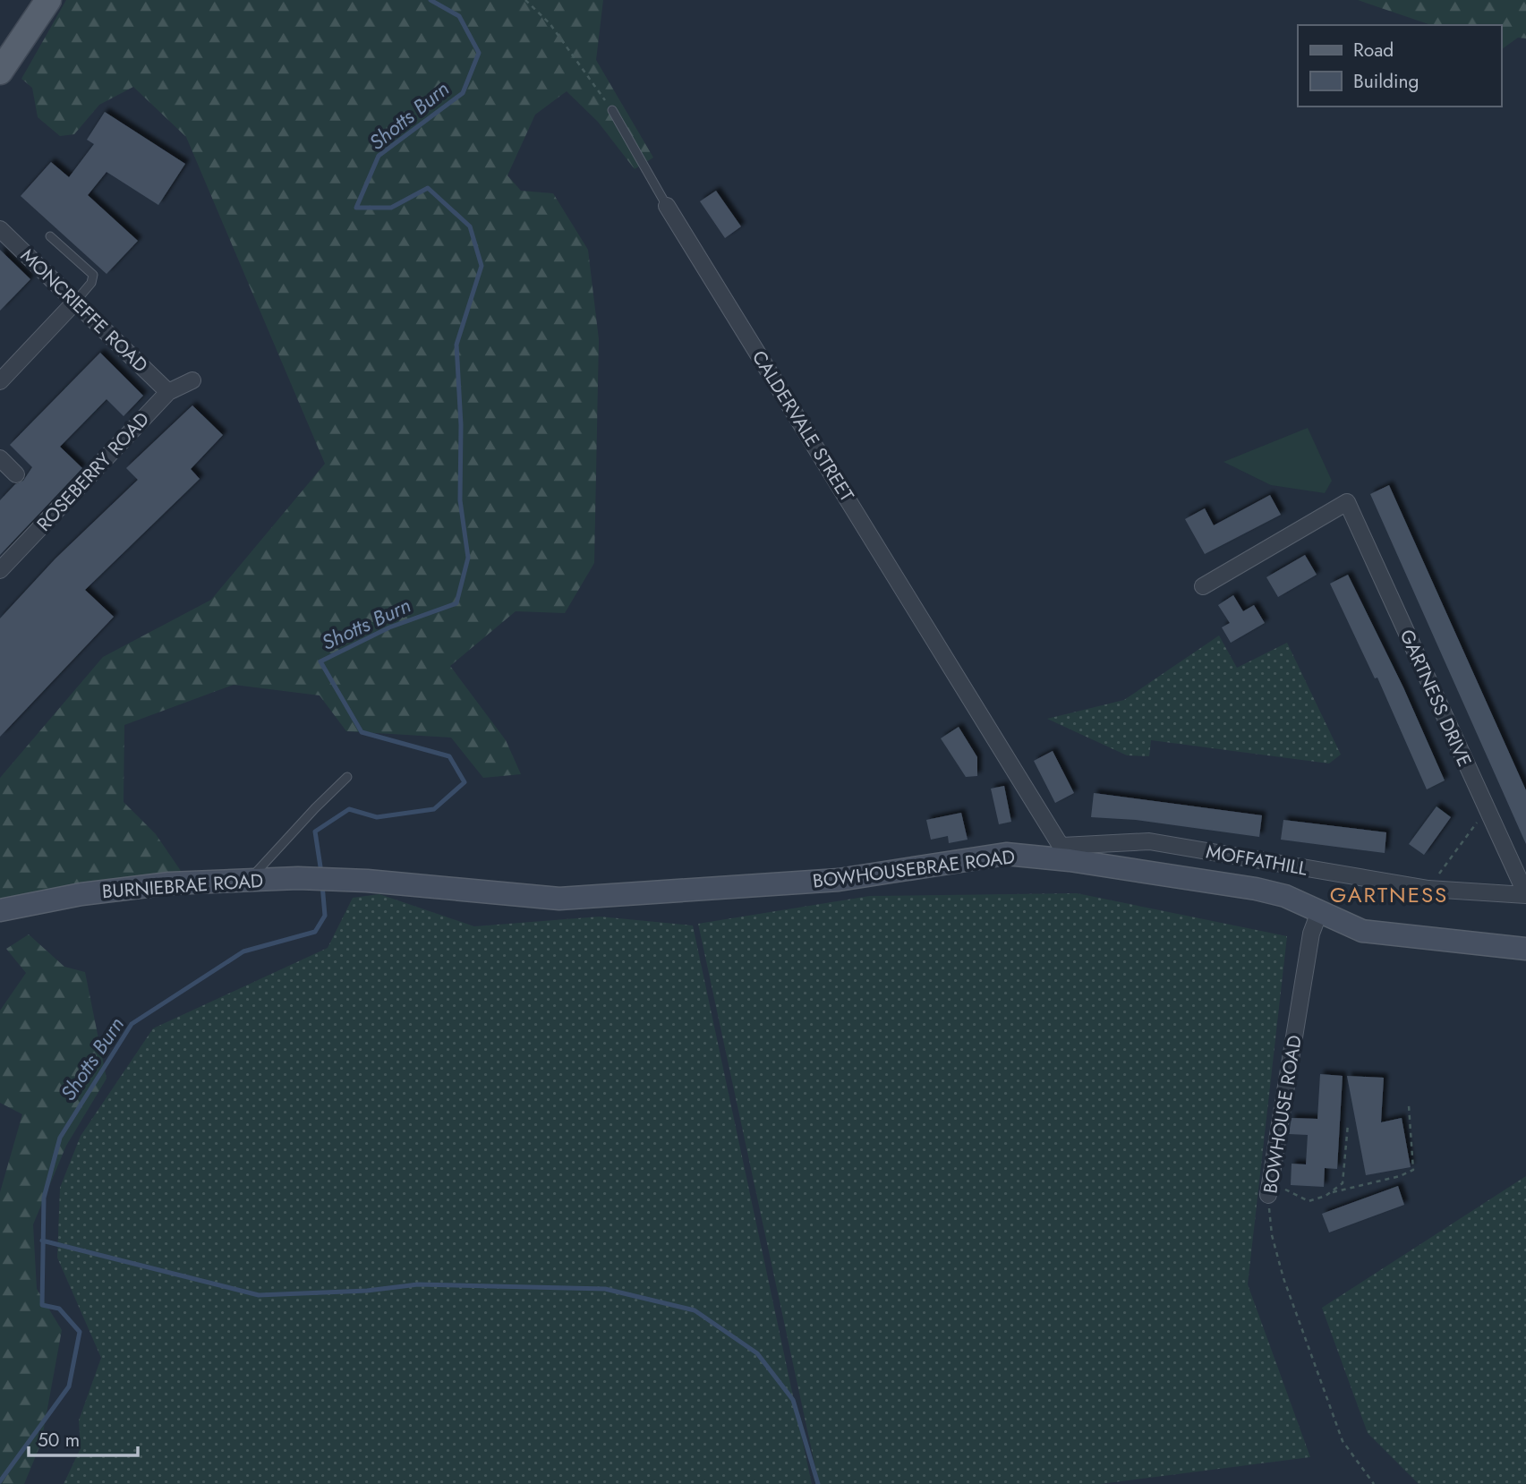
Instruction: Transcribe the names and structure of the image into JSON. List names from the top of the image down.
{
  "streets": {
    "street": [
      "MONCRIEFFE ROAD",
      "CALDERVALE STREET",
      "ROSEBERRY ROAD",
      "GARTNESS DRIVE",
      "MOFFATHILL",
      "BOWHOUSEBRAE ROAD",
      "BURNIEBRAE ROAD",
      "BOWHOUSE ROAD"
    ]
  },
  "crossings": [
    ["MONCRIEFFE ROAD", "ROSEBERRY ROAD"],
    ["CALDERVALE STREET", "MOFFATHILL"],
    ["CALDERVALE STREET", "BOWHOUSEBRAE ROAD"],
    ["GARTNESS DRIVE", "MOFFATHILL"],
    ["MOFFATHILL", "BOWHOUSEBRAE ROAD"],
    ["BOWHOUSEBRAE ROAD", "BURNIEBRAE ROAD"],
    ["BOWHOUSEBRAE ROAD", "BOWHOUSE ROAD"]
  ],
  "districts": ["GARTNESS"],
  "water": ["Shotts Burn"],
  "legend": ["Road", "Building"],
  "scale_bar": "50 m"
}
